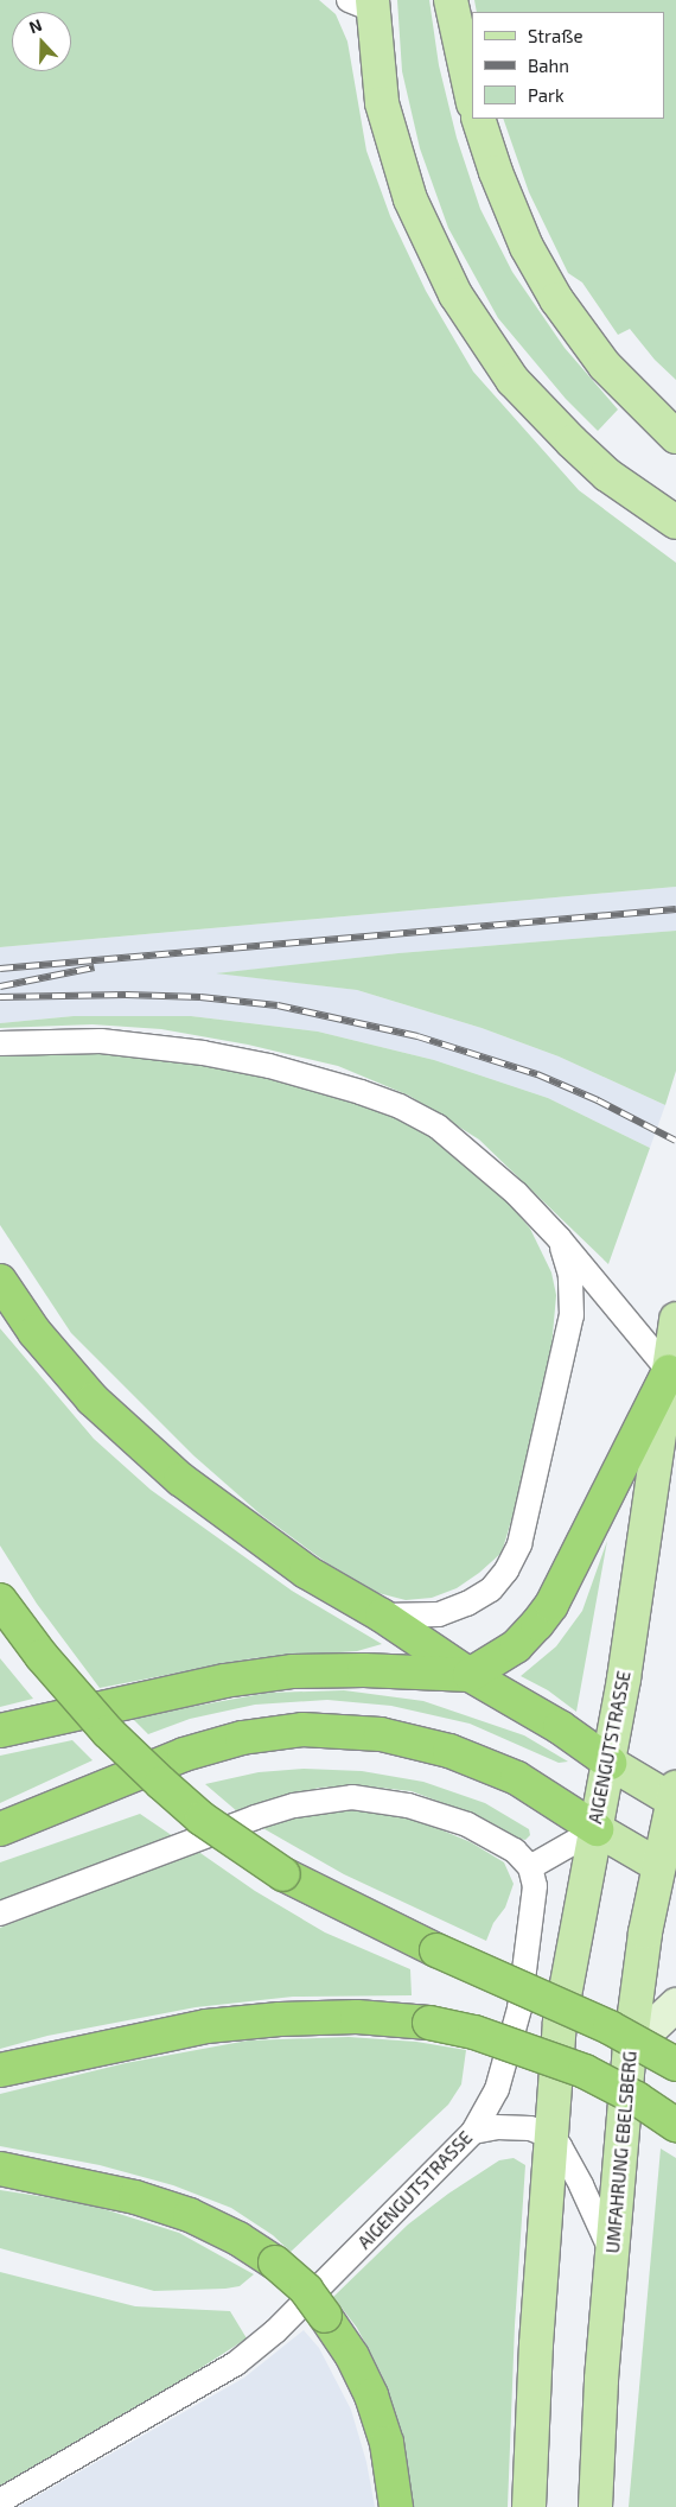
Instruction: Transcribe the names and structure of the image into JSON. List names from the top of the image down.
{
  "streets": {
    "main road": ["AIGENGUTSTRASSE", "UMFAHRUNG EBELSBERG"]
  },
  "legend": ["Straße", "Bahn", "Park"],
  "north": "top"
}
